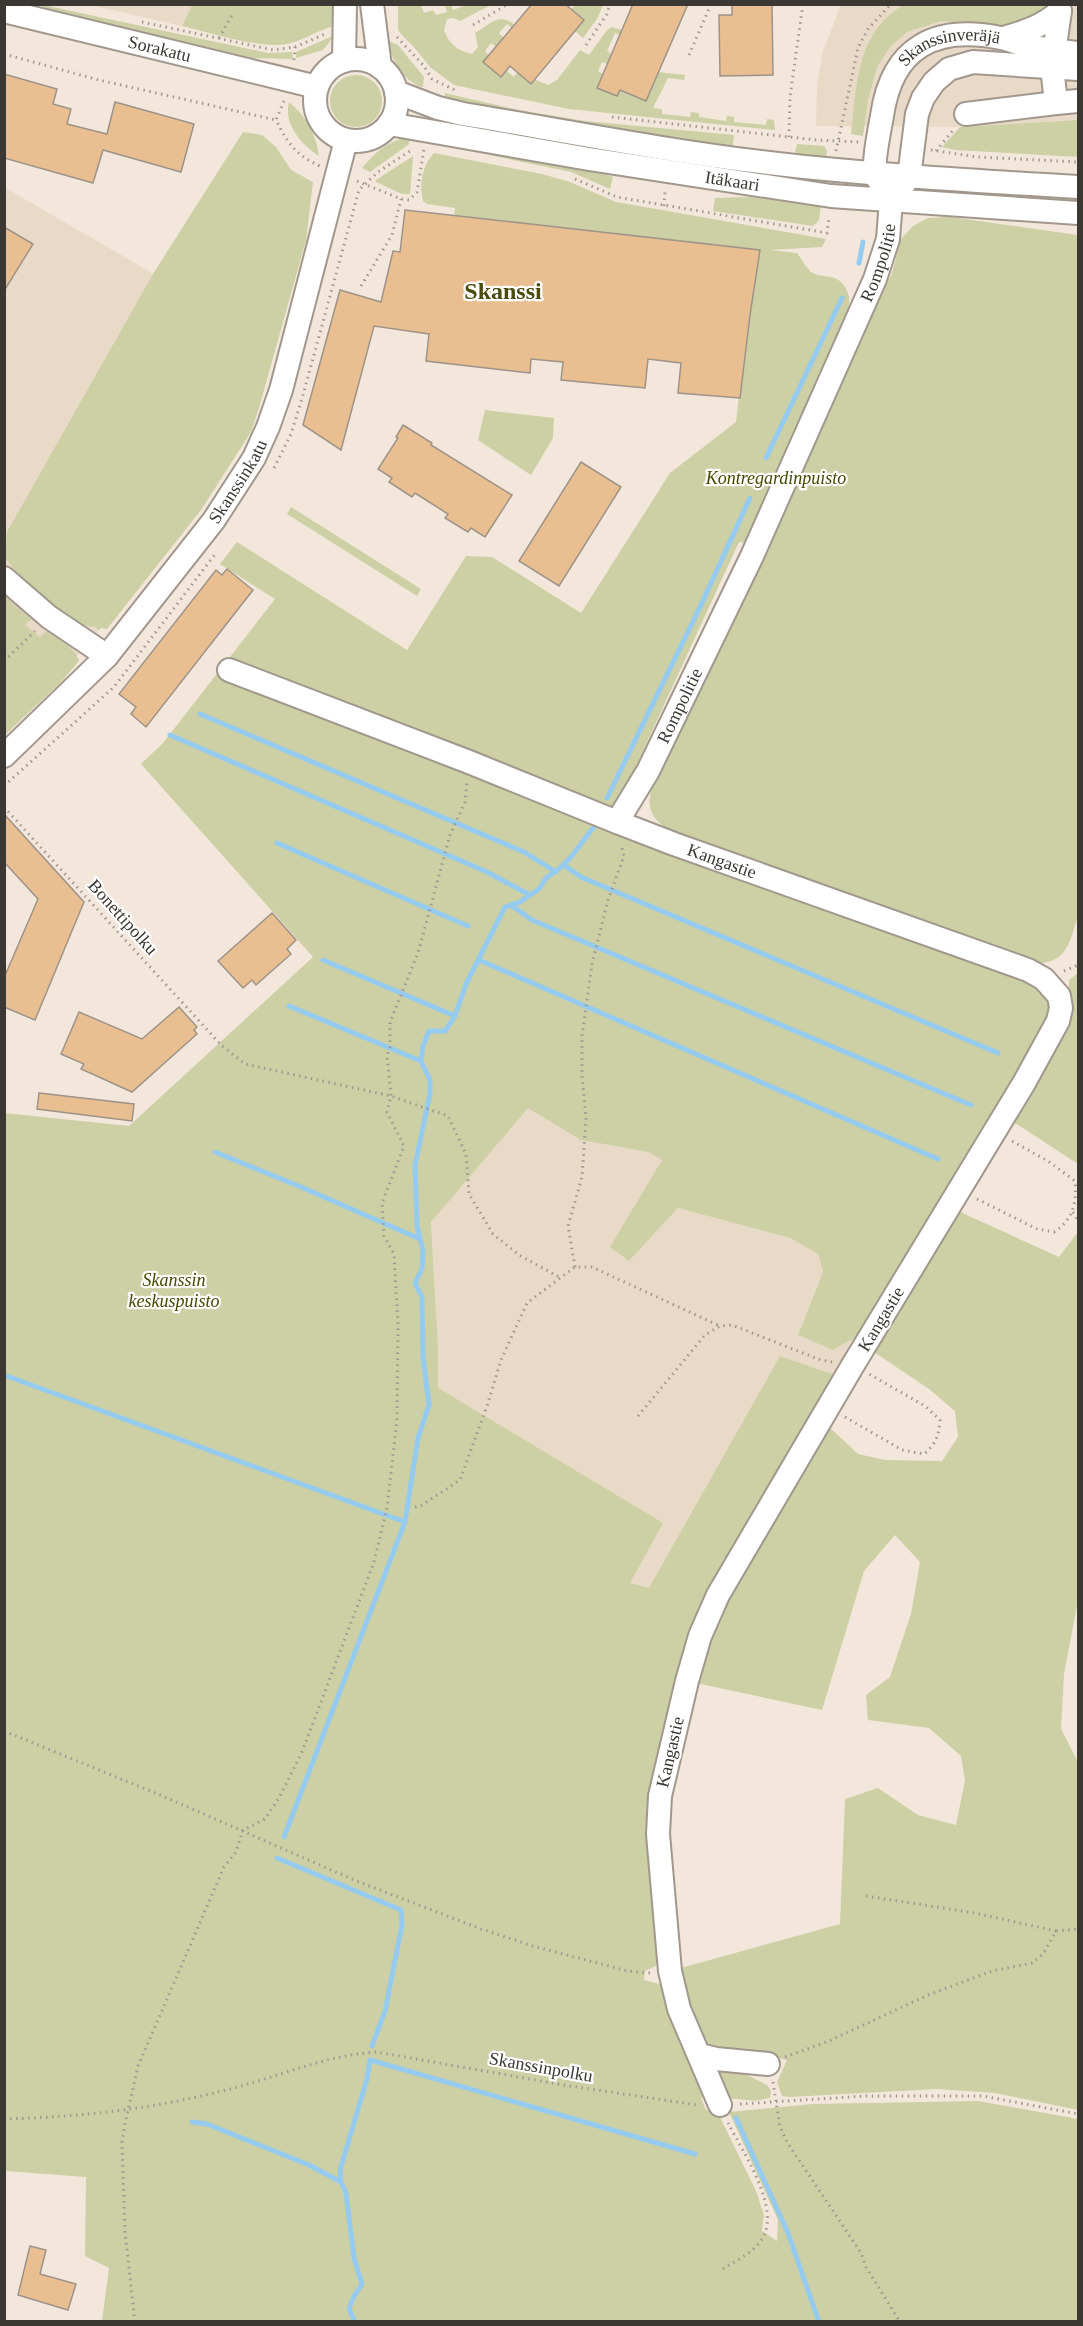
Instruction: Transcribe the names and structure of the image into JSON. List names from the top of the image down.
{
  "streets": {
    "street": [
      "Sorakatu",
      "Skanssinveräjä",
      "Itäkaari",
      "Rompolitie",
      "Skanssinkatu",
      "Kangastie"
    ],
    "path": ["Bonettipolku", "Skanssinpolku"]
  },
  "crossings": [
    ["Sorakatu", "Itäkaari"],
    ["Sorakatu", "Skanssinkatu"],
    ["Skanssinveräjä", "Itäkaari"],
    ["Itäkaari", "Rompolitie"],
    ["Itäkaari", "Skanssinkatu"],
    ["Rompolitie", "Kangastie"],
    ["Kangastie", "Skanssinpolku"]
  ],
  "districts": ["Skanssi"],
  "parks": ["Kontregardinpuisto", "Skanssin keskuspuisto"]
}
